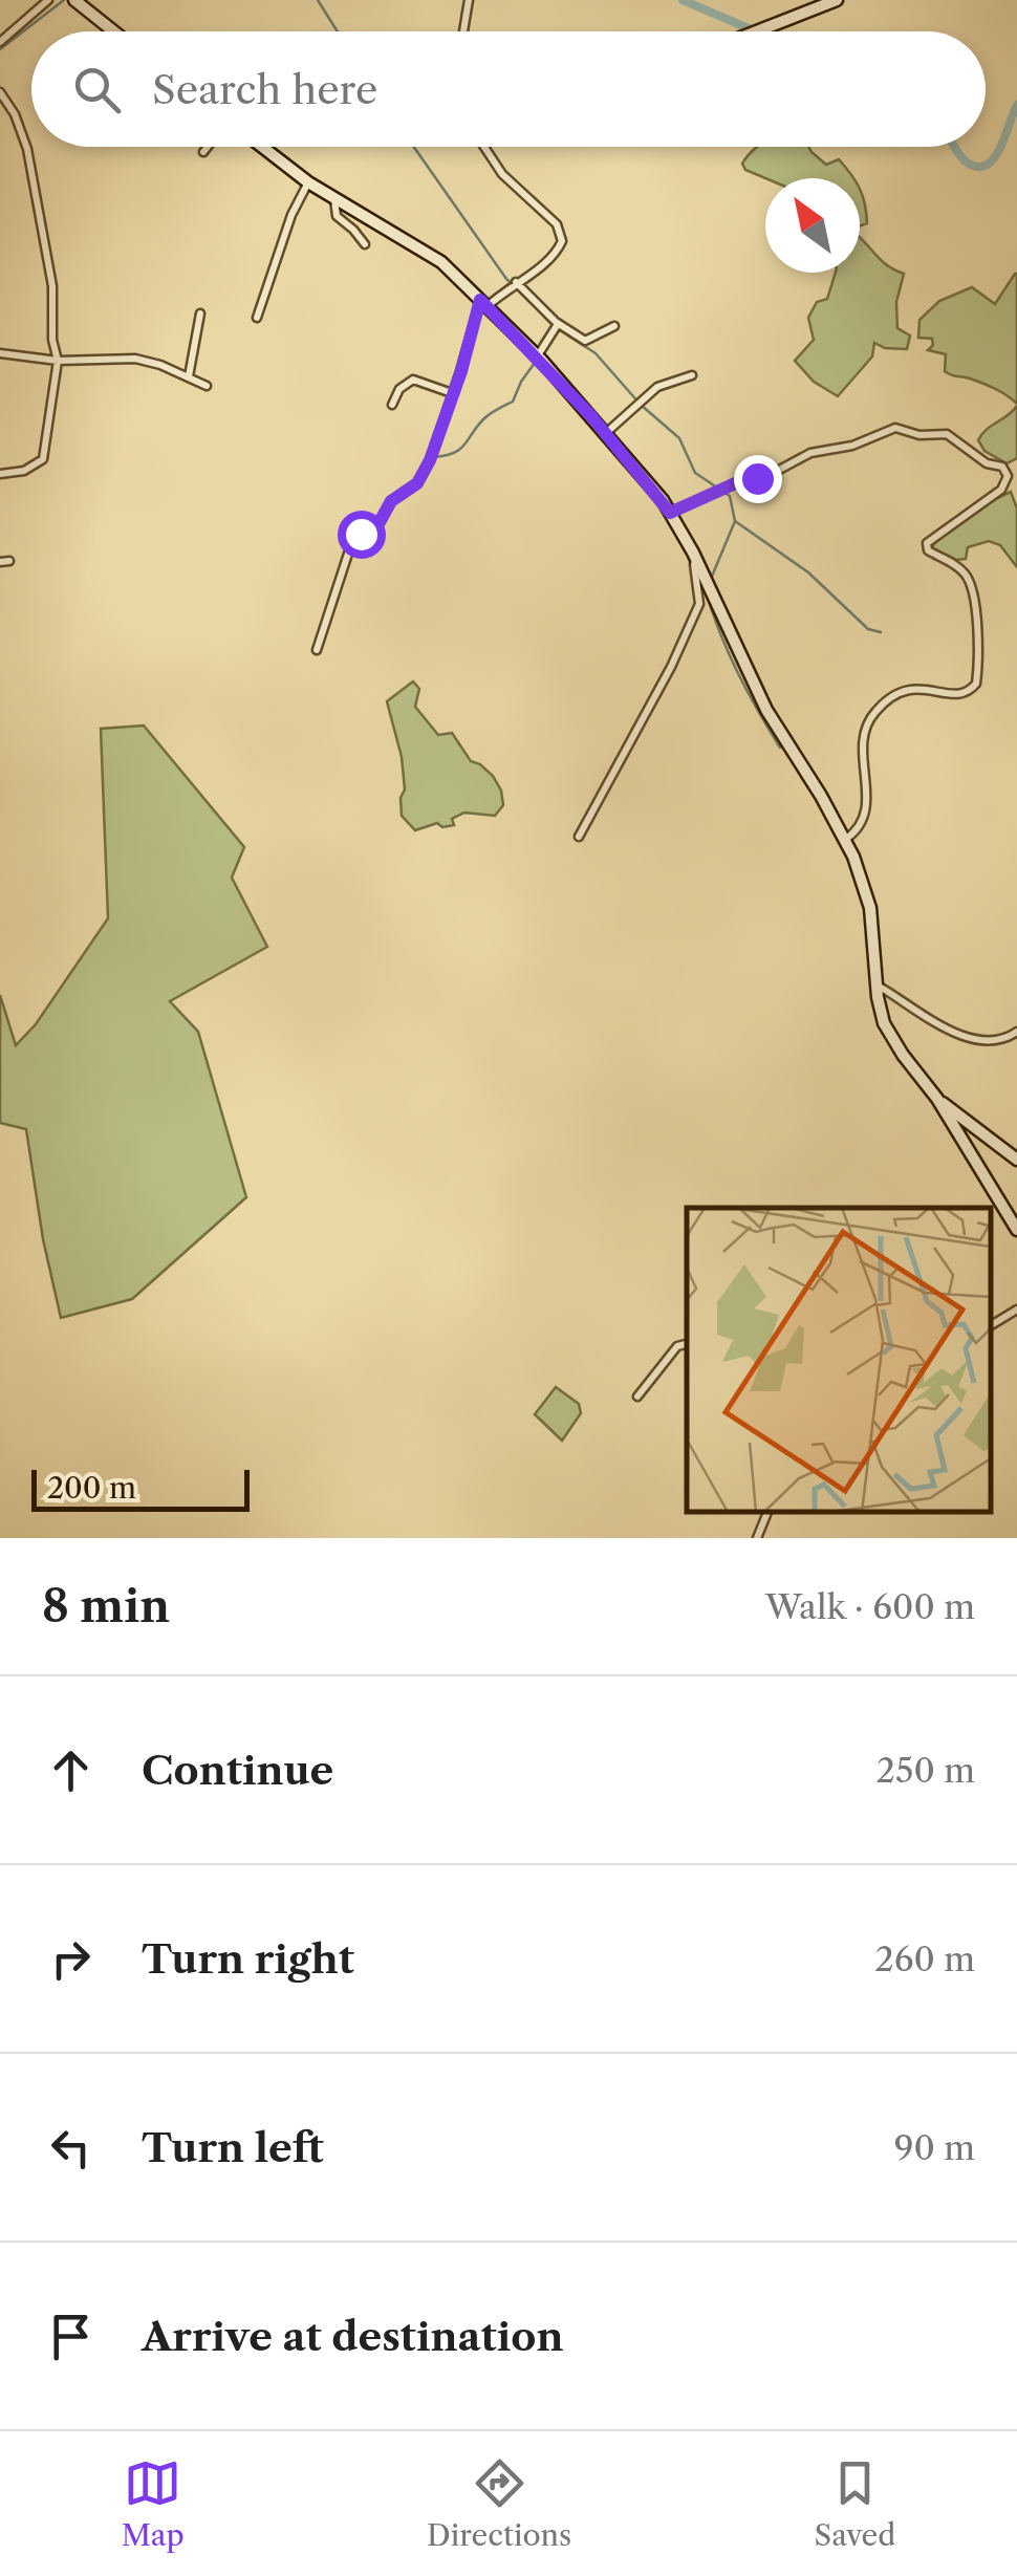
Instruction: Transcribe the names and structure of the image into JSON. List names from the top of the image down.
{
  "scale_bar": "200 m",
  "north": "top left",
  "page": {
    "search": "Search here",
    "scale": "200 m",
    "heading": ["8 min", "Walk · 600 m"],
    "list": [
      ["Continue", "250 m"],
      ["Turn right", "260 m"],
      ["Turn left", "90 m"],
      "Arrive at destination"
    ],
    "nav": ["Map", "Directions", "Saved"]
  }
}
